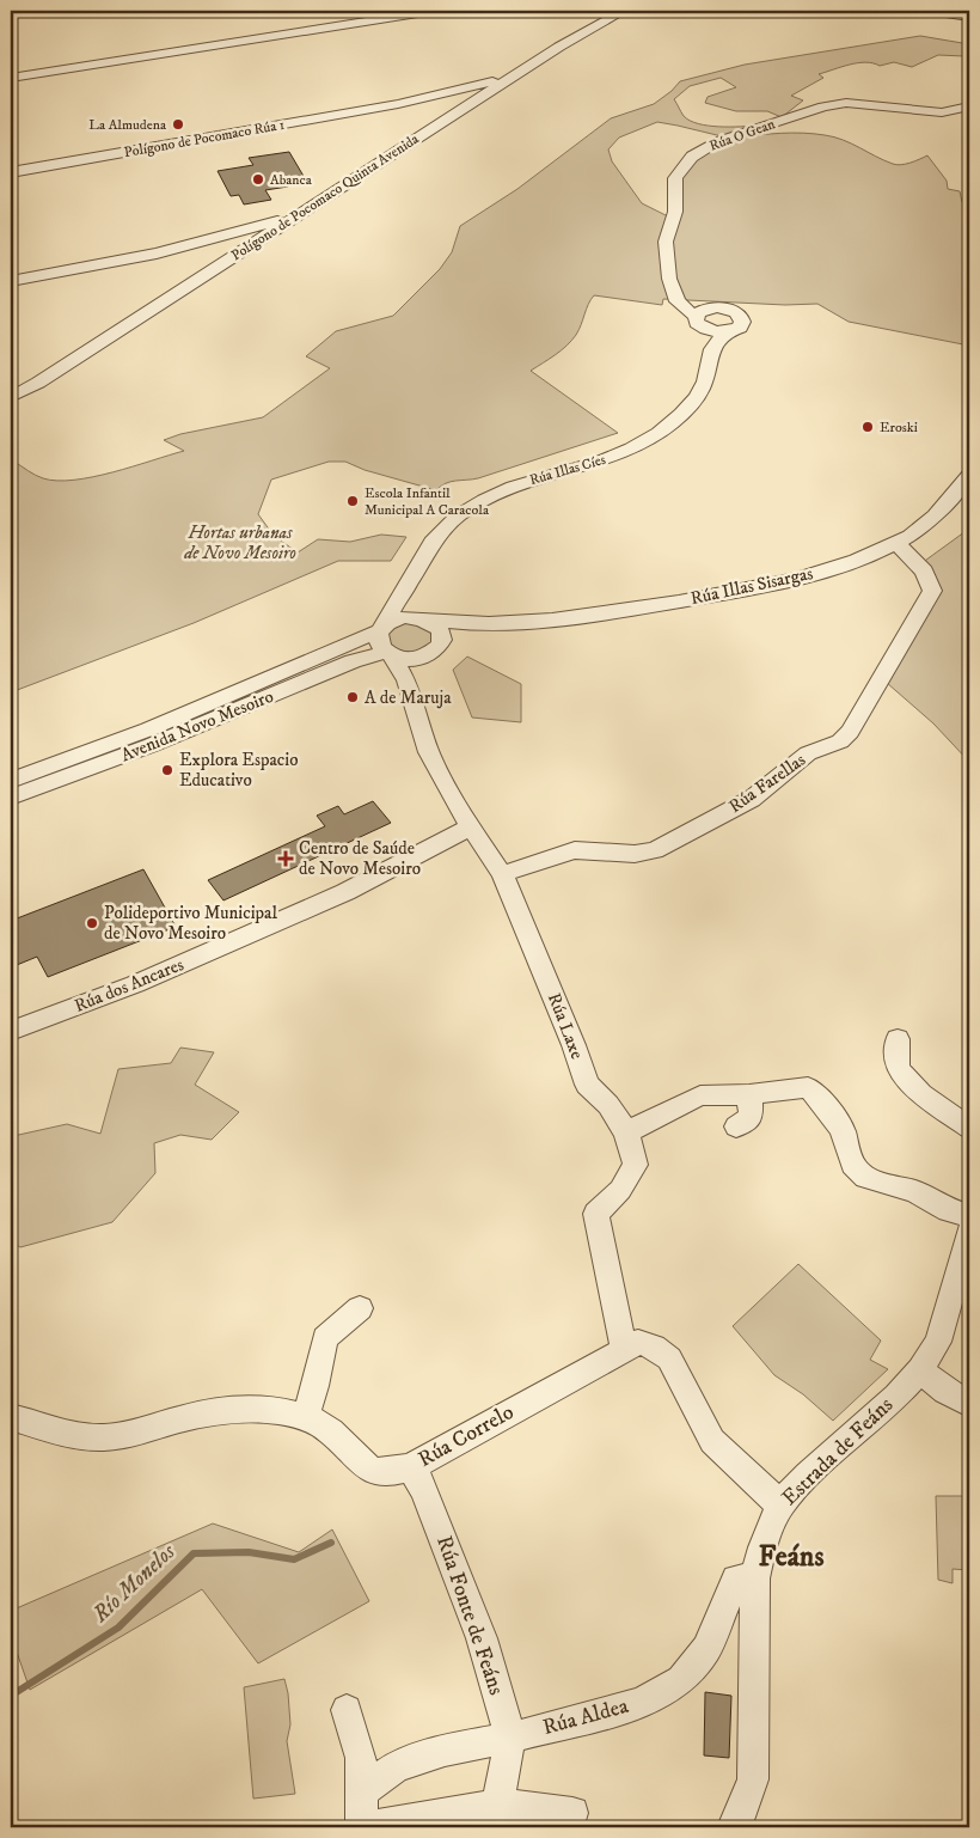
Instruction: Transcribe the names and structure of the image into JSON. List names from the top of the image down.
{
  "streets": {
    "street": [
      "Rúa O Gean",
      "Polígono de Pocomaco Rúa 1",
      "Polígono de Pocomaco Quinta Avenida",
      "Rúa Illas Cíes",
      "Rúa Illas Sisargas",
      "Avenida Novo Mesoiro",
      "Rúa Farellas",
      "Rúa dos Ancares",
      "Rúa Laxe",
      "Rúa Correlo",
      "Estrada de Feáns",
      "Rúa Fonte de Feáns",
      "Rúa Aldea"
    ]
  },
  "crossings": [
    ["Polígono de Pocomaco Rúa 1", "Polígono de Pocomaco Quinta Avenida"],
    ["Rúa Illas Cíes", "Rúa Illas Sisargas"],
    ["Rúa Illas Cíes", "Avenida Novo Mesoiro"],
    ["Rúa Illas Cíes", "Rúa Laxe"],
    ["Rúa Illas Sisargas", "Avenida Novo Mesoiro"],
    ["Rúa Illas Sisargas", "Rúa Farellas"],
    ["Rúa Illas Sisargas", "Rúa Laxe"],
    ["Avenida Novo Mesoiro", "Rúa Laxe"],
    ["Rúa Farellas", "Rúa Laxe"],
    ["Rúa dos Ancares", "Rúa Laxe"],
    ["Rúa Laxe", "Rúa Correlo"],
    ["Rúa Correlo", "Estrada de Feáns"],
    ["Rúa Correlo", "Rúa Fonte de Feáns"],
    ["Estrada de Feáns", "Rúa Aldea"],
    ["Rúa Fonte de Feáns", "Rúa Aldea"]
  ],
  "districts": ["Feáns"],
  "water": ["Río Monelos"],
  "parks": ["Hortas urbanas de Novo Mesoiro"],
  "places": {
    "other": [
      "La Almudena",
      "Abanca",
      "Eroski",
      "Escola Infantil Municipal A Caracola",
      "A de Maruja",
      "Explora Espacio Educativo",
      "Polideportivo Municipal de Novo Mesoiro"
    ],
    "health": ["Centro de Saúde de Novo Mesoiro"]
  }
}
